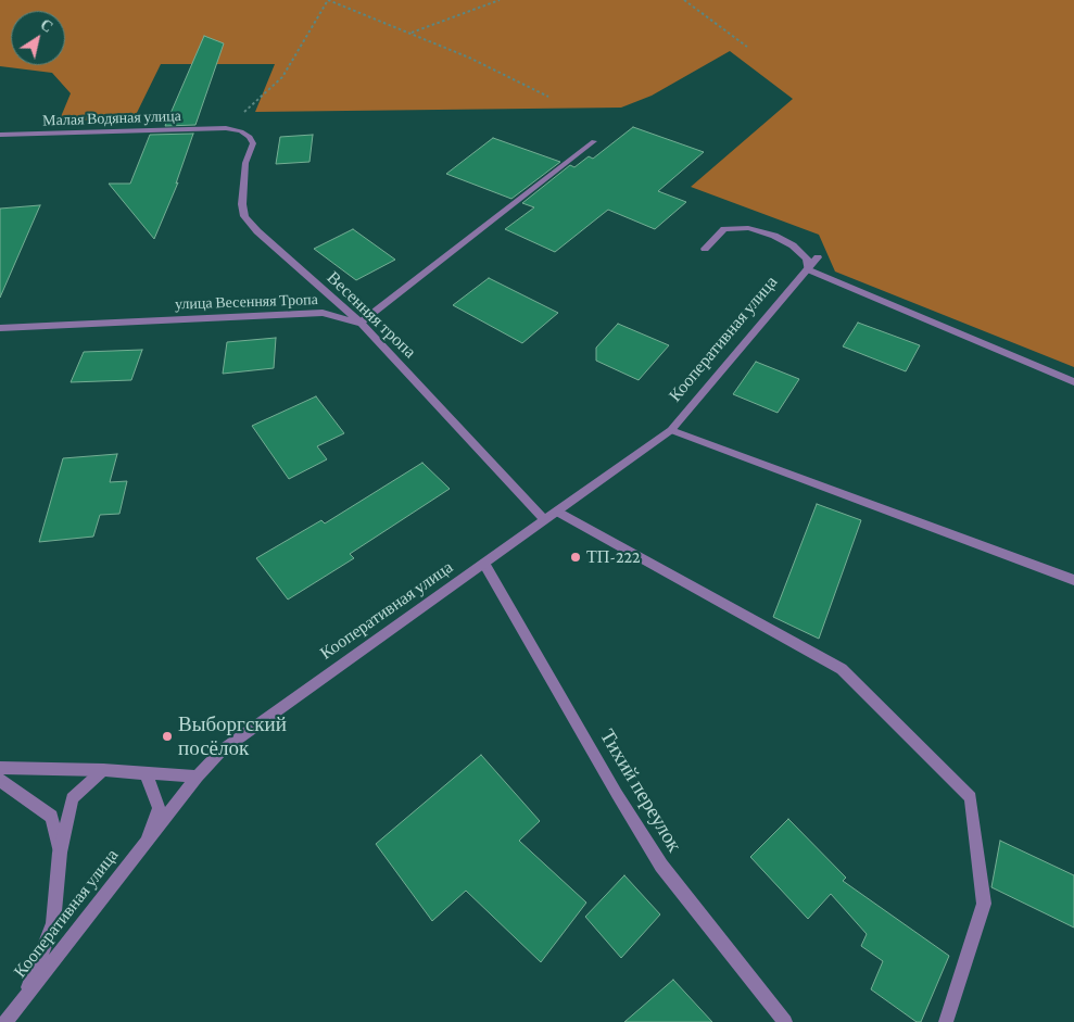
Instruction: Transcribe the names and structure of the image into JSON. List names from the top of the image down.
{
  "streets": {
    "street": [
      "Малая Водяная улица",
      "улица Весенняя Тропа",
      "Весенняя тропа",
      "Кооперативная улица",
      "Тихий переулок"
    ]
  },
  "crossings": [
    ["Малая Водяная улица", "Весенняя тропа"],
    ["улица Весенняя Тропа", "Весенняя тропа"],
    ["Весенняя тропа", "Кооперативная улица"],
    ["Кооперативная улица", "Тихий переулок"]
  ],
  "places": ["ТП-222", "Выборгский посёлок"],
  "north": "top right"
}
